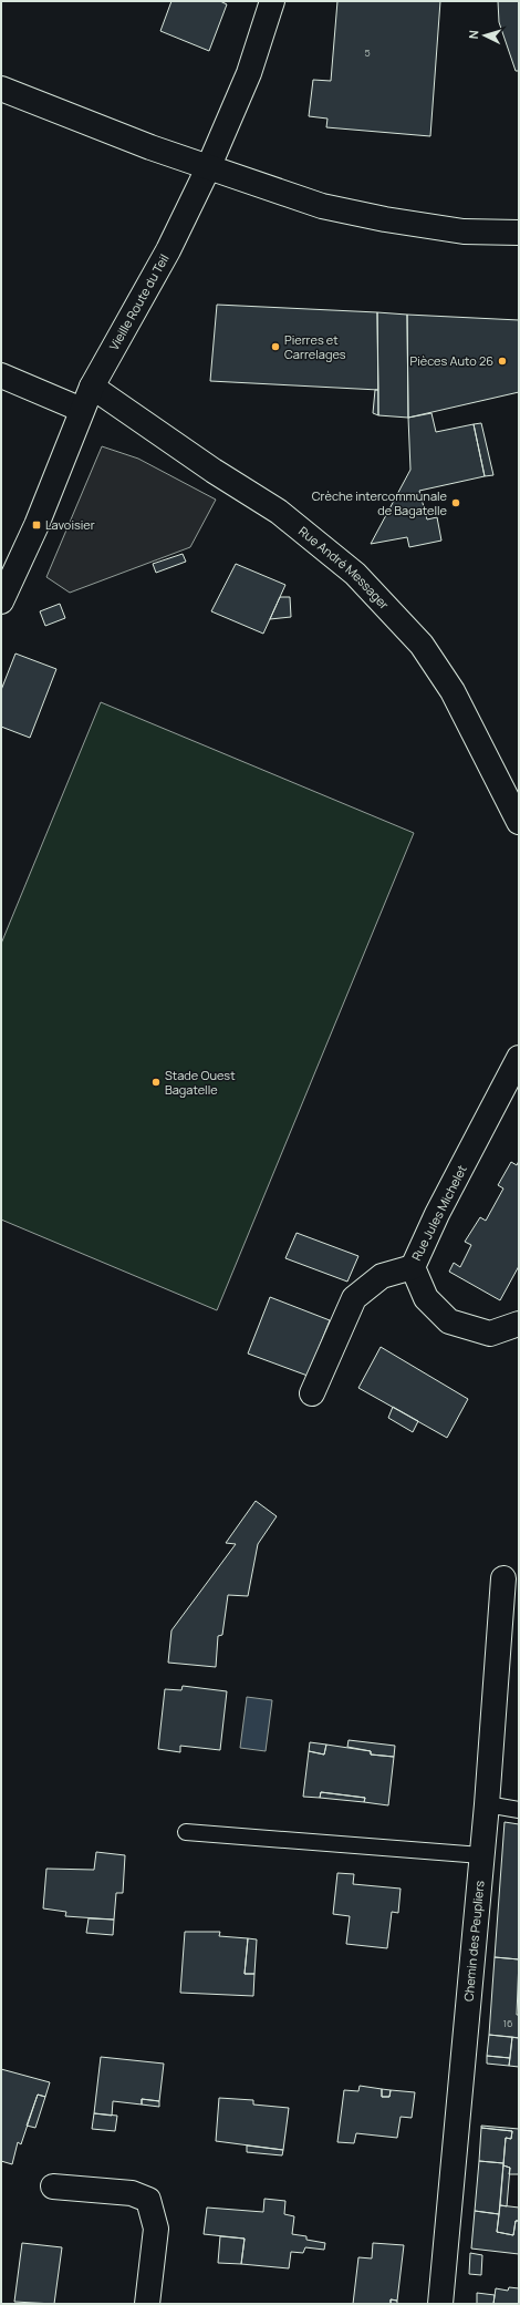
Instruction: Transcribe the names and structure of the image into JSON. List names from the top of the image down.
{
  "streets": {
    "street": [
      "Vieille Route du Teil",
      "Rue André Messager",
      "Rue Jules Michelet",
      "Chemin des Peupliers"
    ]
  },
  "crossings": [
    ["Vieille Route du Teil", "Rue André Messager"]
  ],
  "places": {
    "other": [
      "Pierres et Carrelages",
      "Pièces Auto 26",
      "Crèche intercommunale de Bagatelle",
      "Stade Ouest Bagatelle"
    ],
    "transit": ["Lavoisier"]
  },
  "house_numbers": ["5", "16"],
  "north": "left"
}
